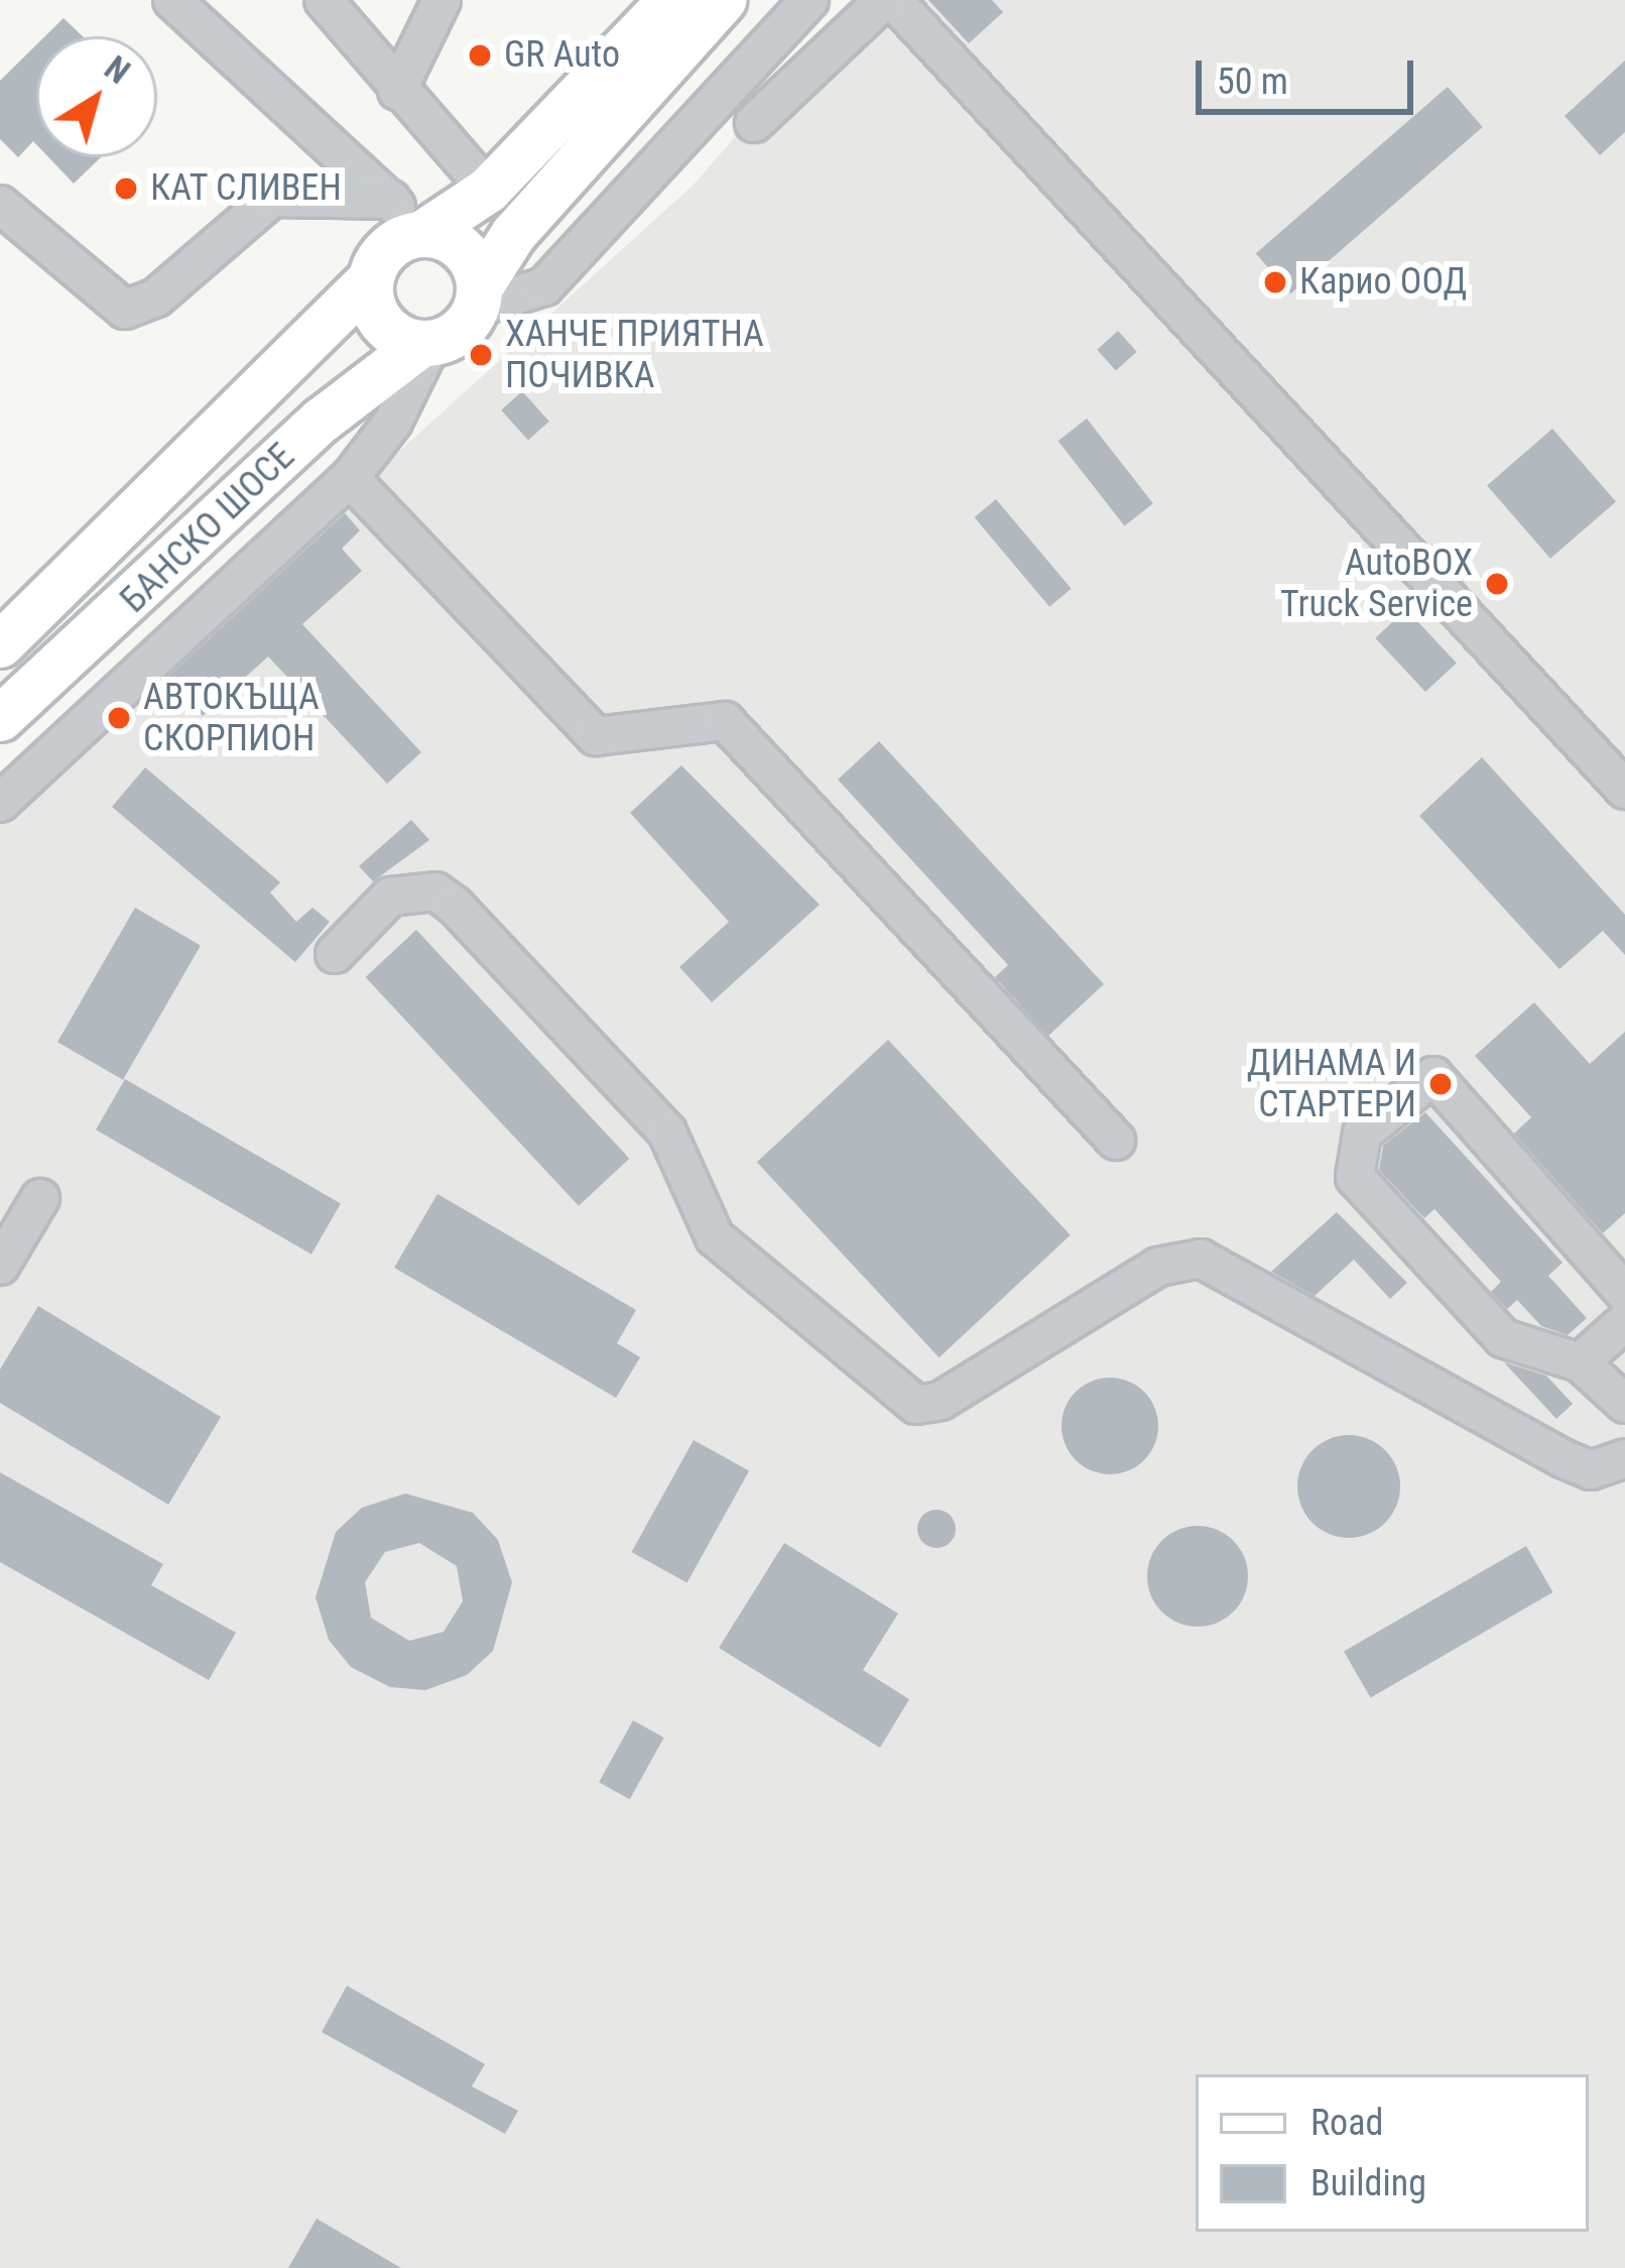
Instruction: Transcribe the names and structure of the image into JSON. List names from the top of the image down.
{
  "streets": {
    "main road": ["БАНСКО ШОСЕ"]
  },
  "places": [
    "GR Auto",
    "КАТ СЛИВЕН",
    "Карио ООД",
    "ХАНЧЕ ПРИЯТНА ПОЧИВКА",
    "AutoBOX Truck Service",
    "АВТОКЪЩА СКОРПИОН",
    "ДИНАМА И СТАРТЕРИ"
  ],
  "legend": ["Road", "Building"],
  "scale_bar": "50 m",
  "north": "top right"
}
